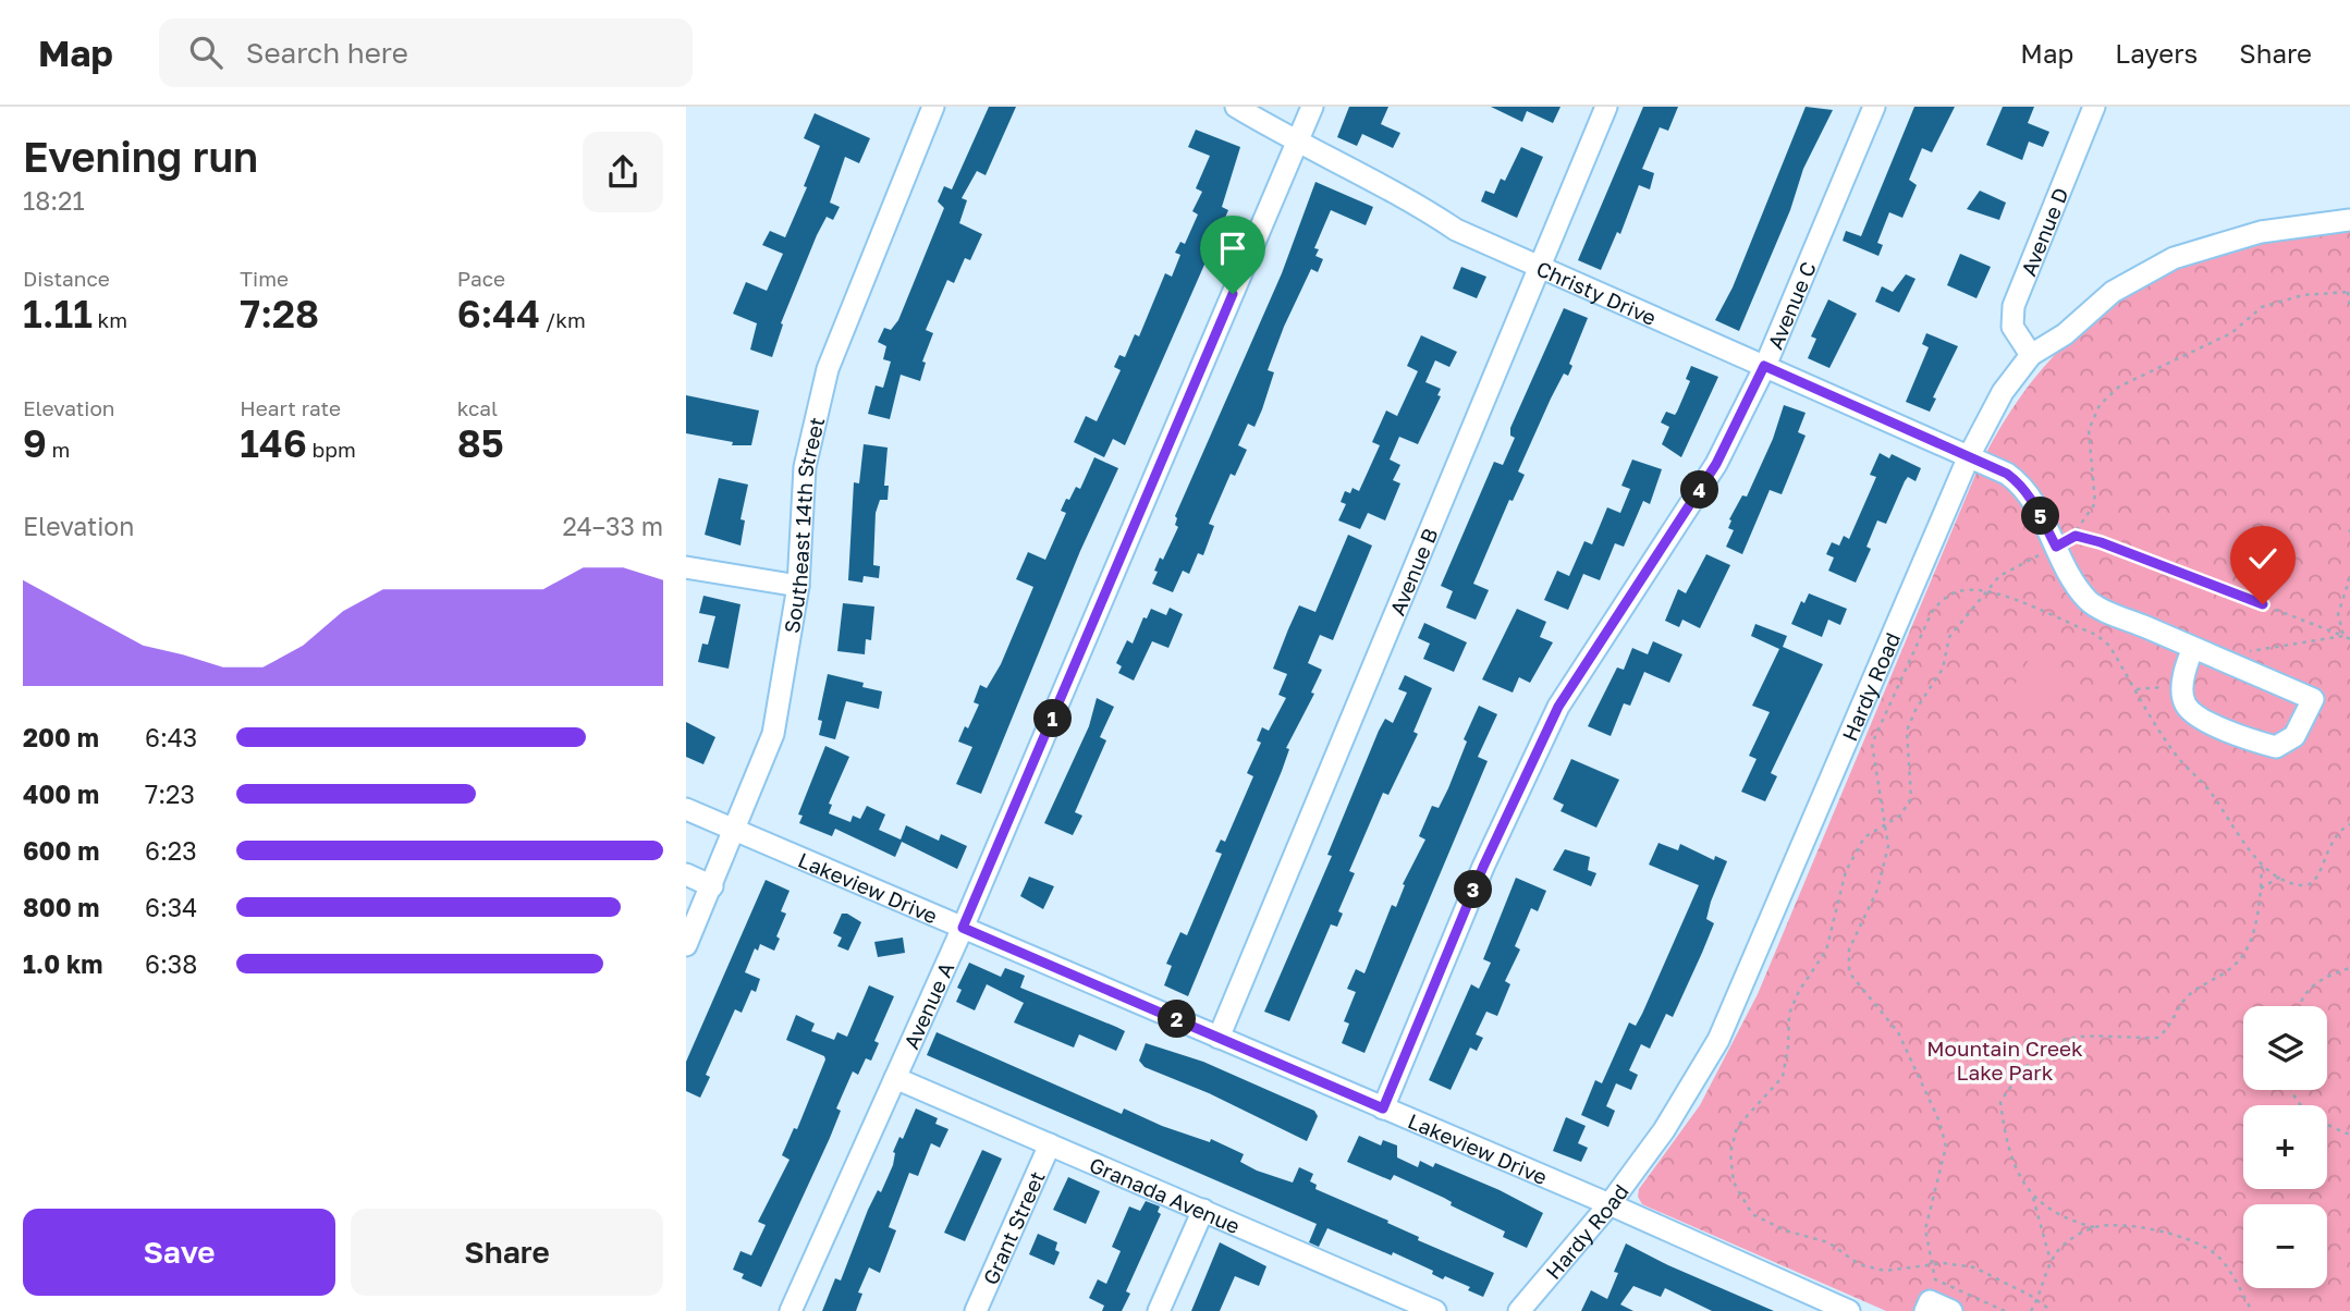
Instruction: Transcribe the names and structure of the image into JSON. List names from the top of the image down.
{
  "streets": {
    "street": [
      "Avenue D",
      "Christy Drive",
      "Avenue C",
      "Southeast 14th Street",
      "Avenue B",
      "Hardy Road",
      "Lakeview Drive",
      "Avenue A",
      "Granada Avenue",
      "Grant Street"
    ]
  },
  "crossings": [
    ["Avenue D", "Hardy Road"],
    ["Christy Drive", "Avenue C"],
    ["Christy Drive", "Avenue B"],
    ["Christy Drive", "Hardy Road"],
    ["Christy Drive", "Avenue A"],
    ["Avenue C", "Lakeview Drive"],
    ["Southeast 14th Street", "Lakeview Drive"],
    ["Avenue B", "Lakeview Drive"],
    ["Hardy Road", "Lakeview Drive"],
    ["Lakeview Drive", "Avenue A"],
    ["Avenue A", "Granada Avenue"],
    ["Granada Avenue", "Grant Street"]
  ],
  "parks": ["Mountain Creek Lake Park"],
  "page": {
    "header": "Map",
    "search": "Search here",
    "nav": ["Map", "Layers", "Share"],
    "heading": ["Evening run", "18:21"],
    "stats": [
      ["Distance", "1.11 km"],
      ["Time", "7:28"],
      ["Pace", "6:44 /km"],
      ["Elevation", "9 m"],
      ["Heart rate", "146 bpm"],
      ["kcal", "85"]
    ],
    "pins": [
      "4",
      "5",
      "1",
      "3",
      "2"
    ],
    "chart": ["Elevation", "24–33 m"],
    "list": [
      {
        "name": "200 m",
        "note": "6:43"
      },
      {
        "name": "400 m",
        "note": "7:23"
      },
      {
        "name": "600 m",
        "note": "6:23"
      },
      {
        "name": "800 m",
        "note": "6:34"
      },
      {
        "name": "1.0 km",
        "note": "6:38"
      }
    ],
    "map_buttons": ["+", "−"],
    "buttons": ["Save", "Share"]
  }
}
